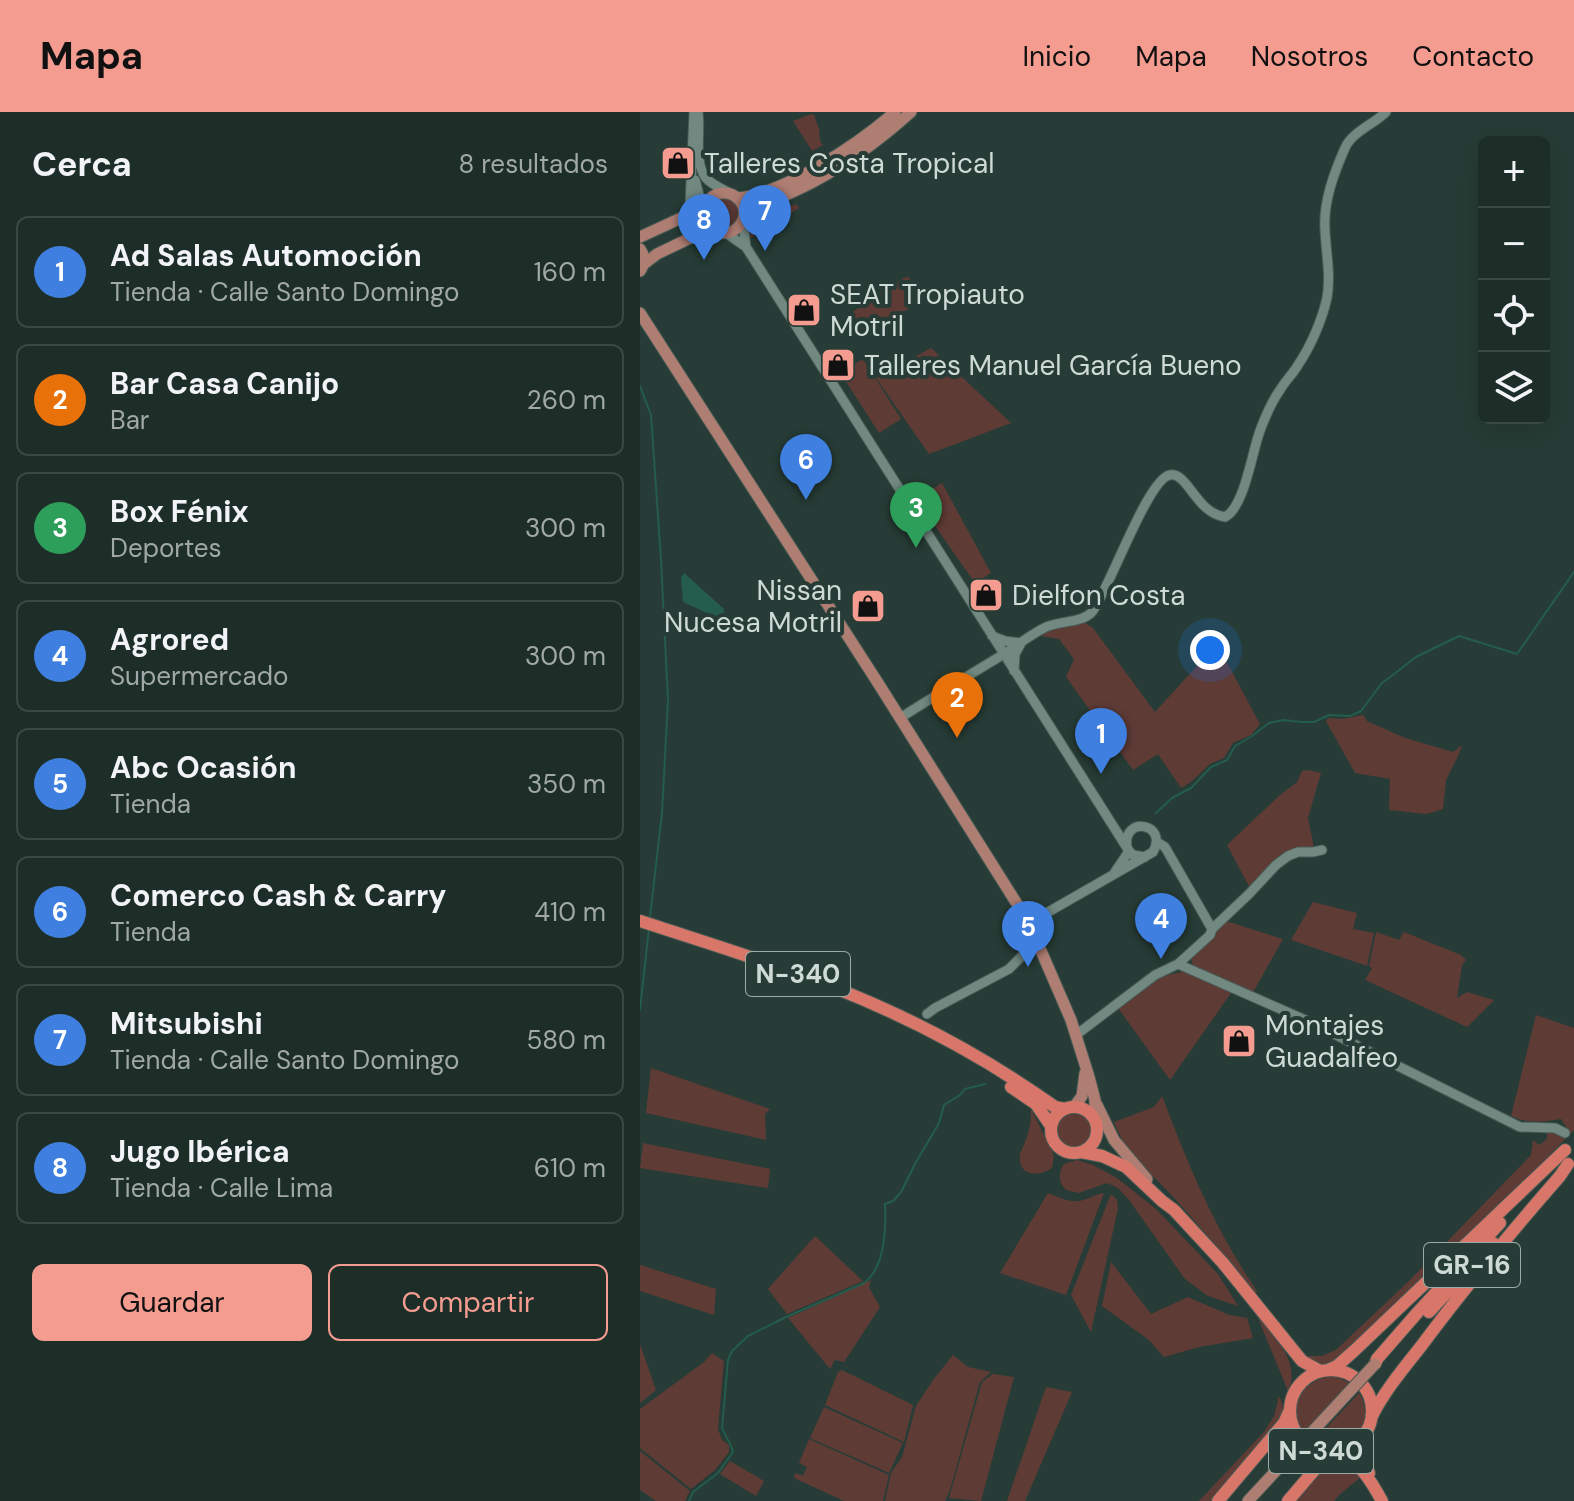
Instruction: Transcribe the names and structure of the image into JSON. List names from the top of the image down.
{
  "streets": {
    "highway": ["N-340", "GR-16"]
  },
  "places": {
    "shop": [
      "Talleres Costa Tropical",
      "SEAT Tropiauto Motril",
      "Talleres Manuel García Bueno",
      "Dielfon Costa",
      "Nissan Nucesa Motril",
      "Montajes Guadalfeo"
    ]
  },
  "page": {
    "header": "Mapa",
    "nav": [
      "Inicio",
      "Mapa",
      "Nosotros",
      "Contacto"
    ],
    "heading": ["Cerca", "8 resultados"],
    "map_buttons": ["+", "−"],
    "pins": [
      "7",
      "8",
      "6",
      "3",
      "2",
      "1",
      "4",
      "5"
    ],
    "list": [
      {
        "mark": "1",
        "name": "Ad Salas Automoción",
        "note": "Tienda · Calle Santo Domingo",
        "value": "160 m"
      },
      {
        "mark": "2",
        "name": "Bar Casa Canijo",
        "note": "Bar",
        "value": "260 m"
      },
      {
        "mark": "3",
        "name": "Box Fénix",
        "note": "Deportes",
        "value": "300 m"
      },
      {
        "mark": "4",
        "name": "Agrored",
        "note": "Supermercado",
        "value": "300 m"
      },
      {
        "mark": "5",
        "name": "Abc Ocasión",
        "note": "Tienda",
        "value": "350 m"
      },
      {
        "mark": "6",
        "name": "Comerco Cash & Carry",
        "note": "Tienda",
        "value": "410 m"
      },
      {
        "mark": "7",
        "name": "Mitsubishi",
        "note": "Tienda · Calle Santo Domingo",
        "value": "580 m"
      },
      {
        "mark": "8",
        "name": "Jugo Ibérica",
        "note": "Tienda · Calle Lima",
        "value": "610 m"
      }
    ],
    "buttons": ["Guardar", "Compartir"]
  }
}
